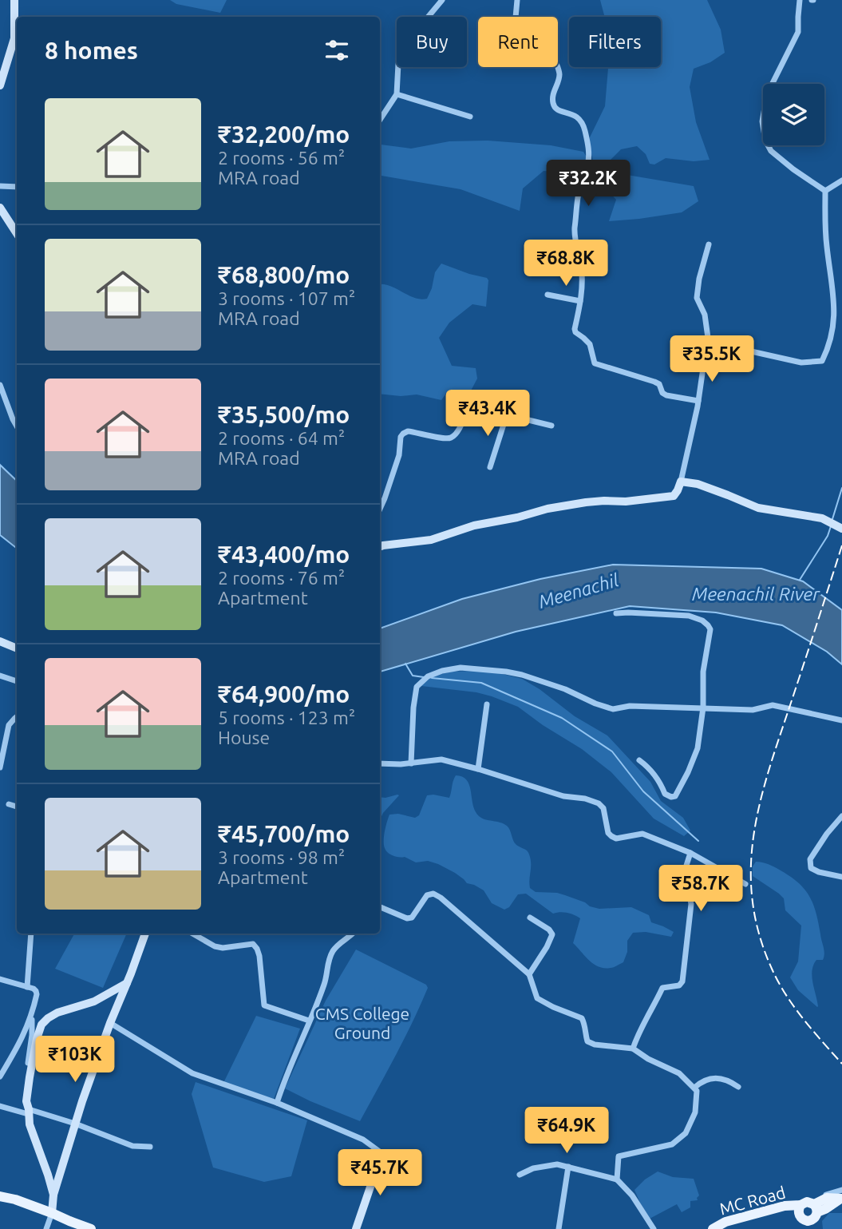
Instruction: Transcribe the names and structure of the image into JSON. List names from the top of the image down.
{
  "streets": {
    "main road": ["MC Road"]
  },
  "water": ["Meenachil", "Meenachil River"],
  "parks": ["CMS College Ground"],
  "page": {
    "chip": ["Buy", "Rent", "Filters"],
    "heading": "8 homes",
    "list": [
      {
        "name": "₹32,200/mo",
        "note": "2 rooms · 56 m² · MRA road"
      },
      {
        "name": "₹68,800/mo",
        "note": "3 rooms · 107 m² · MRA road"
      },
      {
        "name": "₹35,500/mo",
        "note": "2 rooms · 64 m² · MRA road"
      },
      {
        "name": "₹43,400/mo",
        "note": "2 rooms · 76 m² · Apartment"
      },
      {
        "name": "₹64,900/mo",
        "note": "5 rooms · 123 m² · House"
      },
      {
        "name": "₹45,700/mo",
        "note": "3 rooms · 98 m² · Apartment"
      }
    ],
    "price": [
      "₹32.2K",
      "₹68.8K",
      "₹35.5K",
      "₹43.4K",
      "₹58.7K",
      "₹103K",
      "₹64.9K",
      "₹45.7K"
    ]
  }
}
